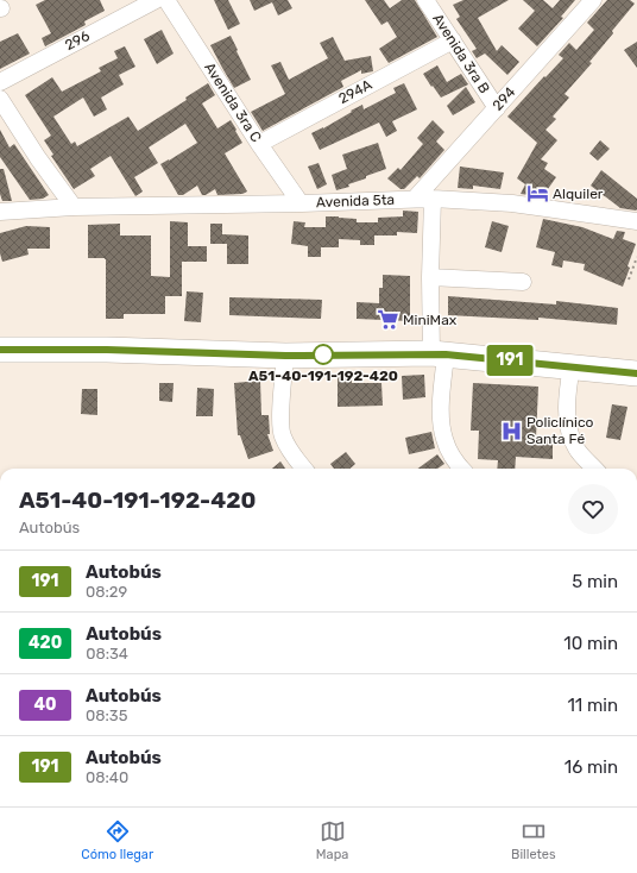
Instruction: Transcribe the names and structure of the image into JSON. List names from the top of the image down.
{
  "streets": {
    "street": [
      "296",
      "Avenida 3ra B",
      "294A",
      "294",
      "Avenida 3ra C",
      "Avenida 5ta"
    ]
  },
  "crossings": [
    ["Avenida 3ra B", "294A"],
    ["Avenida 3ra B", "294"],
    ["294A", "Avenida 3ra C"],
    ["294", "Avenida 5ta"],
    ["Avenida 3ra C", "Avenida 5ta"]
  ],
  "places": {
    "hotel": ["Alquiler"],
    "supermarket": ["MiniMax"],
    "other": ["A51-40-191-192-420"],
    "hospital": ["Policlínico Santa Fé"]
  },
  "lines": ["bus line 191"],
  "page": {
    "on_map": "191",
    "heading": ["A51-40-191-192-420", "Autobús"],
    "list": [
      {
        "mark": "191",
        "name": "Autobús",
        "note": "08:29",
        "value": "5 min"
      },
      {
        "mark": "420",
        "name": "Autobús",
        "note": "08:34",
        "value": "10 min"
      },
      {
        "mark": "40",
        "name": "Autobús",
        "note": "08:35",
        "value": "11 min"
      },
      {
        "mark": "191",
        "name": "Autobús",
        "note": "08:40",
        "value": "16 min"
      }
    ],
    "tabs": ["Cómo llegar", "Mapa", "Billetes"]
  }
}
